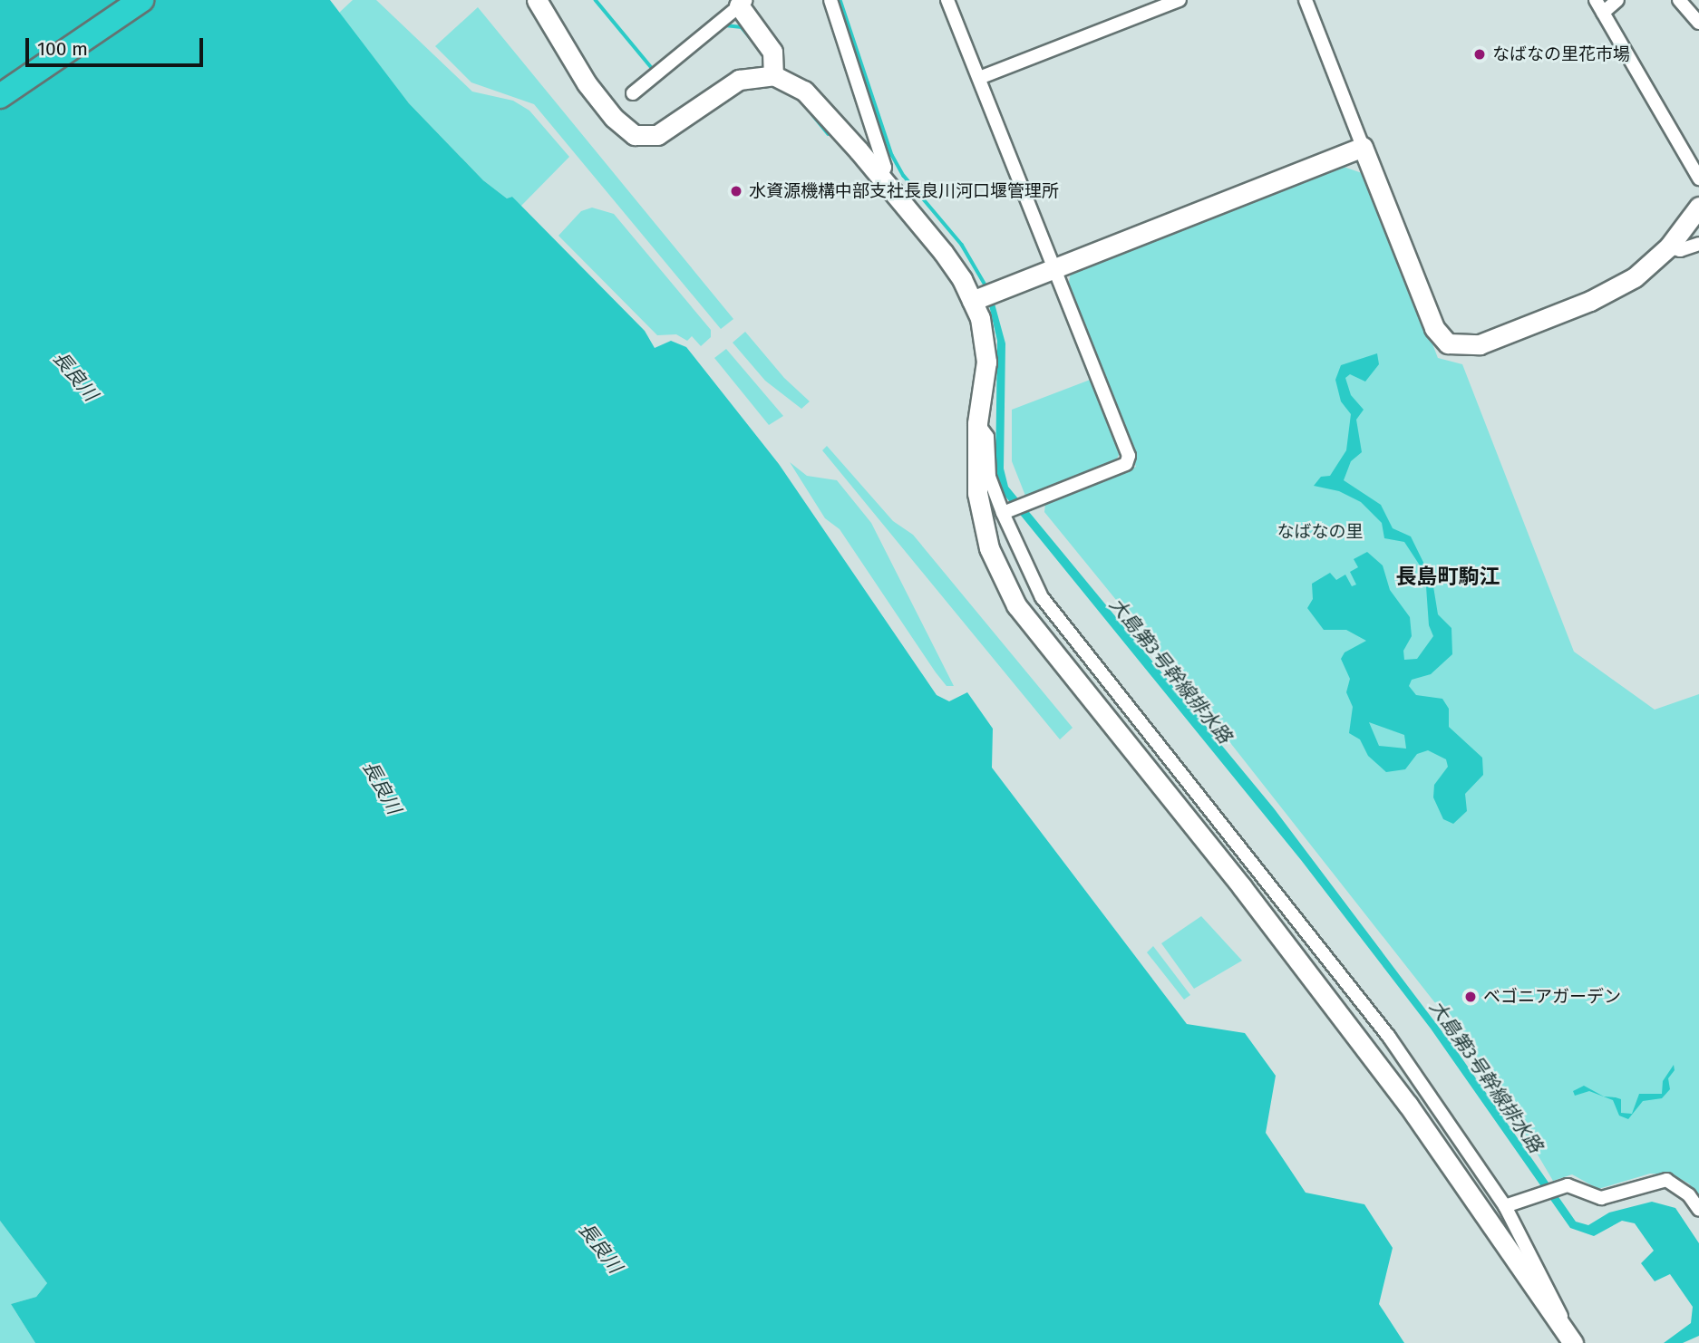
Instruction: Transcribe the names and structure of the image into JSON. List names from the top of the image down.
{
  "districts": ["長島町駒江"],
  "water": ["長良川", "大島第3号幹線排水路"],
  "parks": ["なばなの里"],
  "places": ["なばなの里花市場", "水資源機構中部支社長良川河口堰管理所", "ベゴニアガーデン"],
  "scale_bar": "100 m"
}
